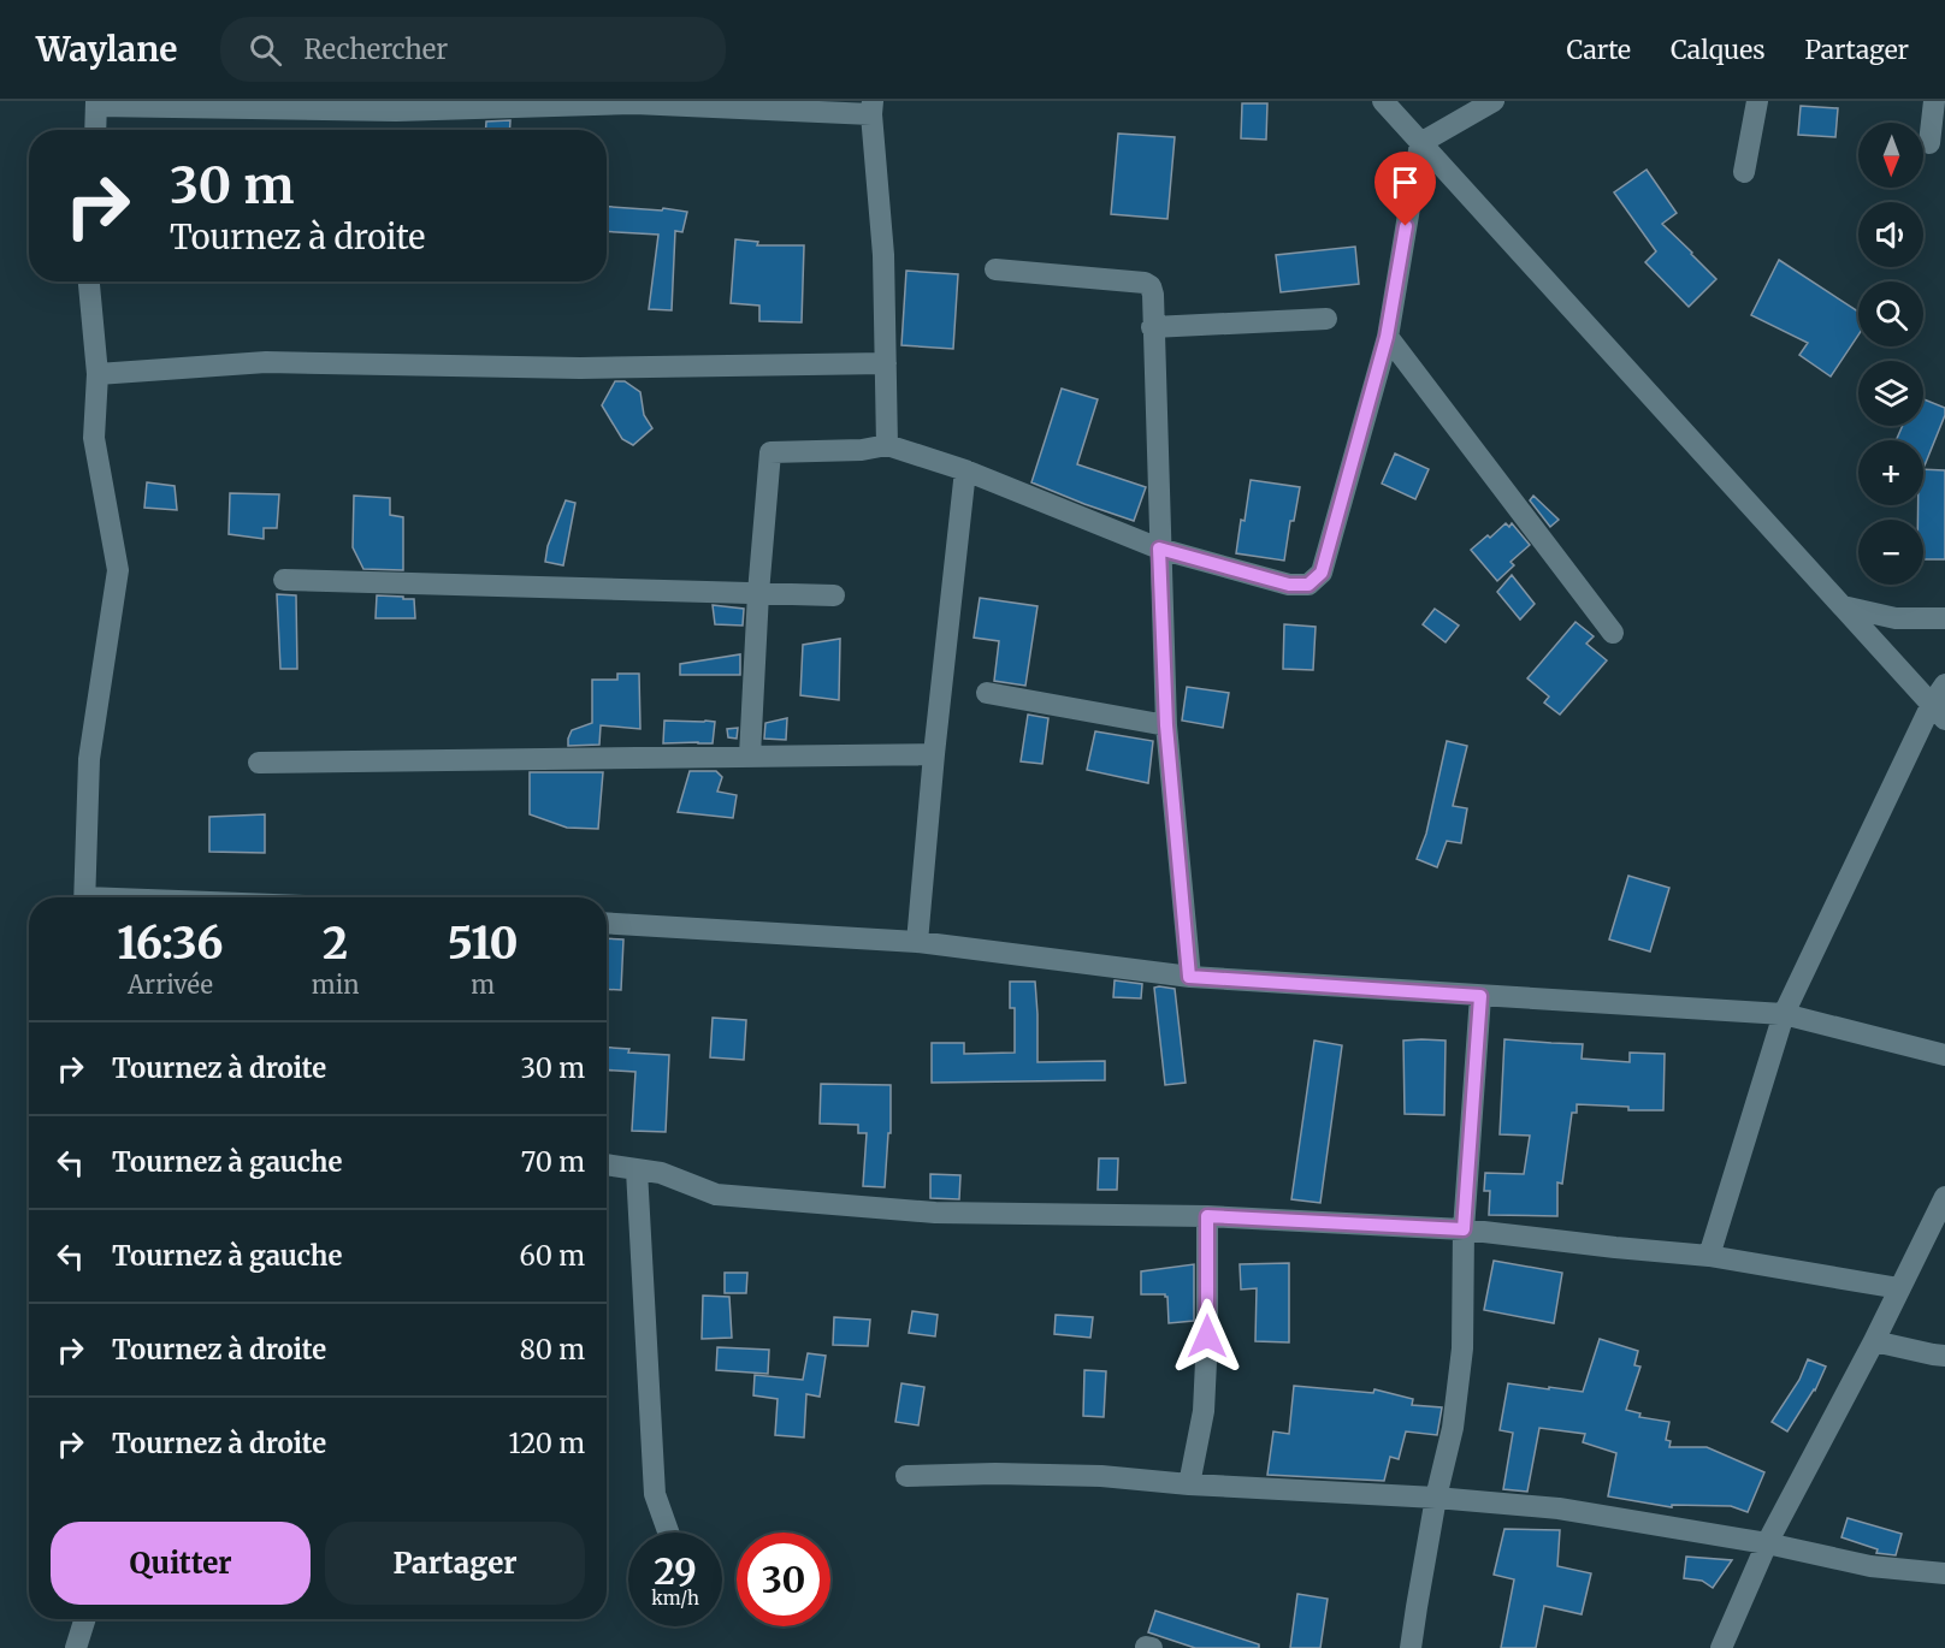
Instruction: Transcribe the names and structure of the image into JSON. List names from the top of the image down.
{
  "north": "bottom",
  "page": {
    "header": "Waylane",
    "search": "Rechercher",
    "nav": ["Carte", "Calques", "Partager"],
    "map_buttons": ["+", "−"],
    "turn": ["30 m", "Tournez à droite"],
    "eta": [
      "16:36",
      "Arrivée",
      "2",
      "min",
      "510",
      "m"
    ],
    "list": [
      {
        "name": "Tournez à droite",
        "value": "30 m"
      },
      {
        "name": "Tournez à gauche",
        "value": "70 m"
      },
      {
        "name": "Tournez à gauche",
        "value": "60 m"
      },
      {
        "name": "Tournez à droite",
        "value": "80 m"
      },
      {
        "name": "Tournez à droite",
        "value": "120 m"
      }
    ],
    "buttons": ["Quitter", "Partager"],
    "speed": "29 km/h",
    "limit": "30"
  }
}
